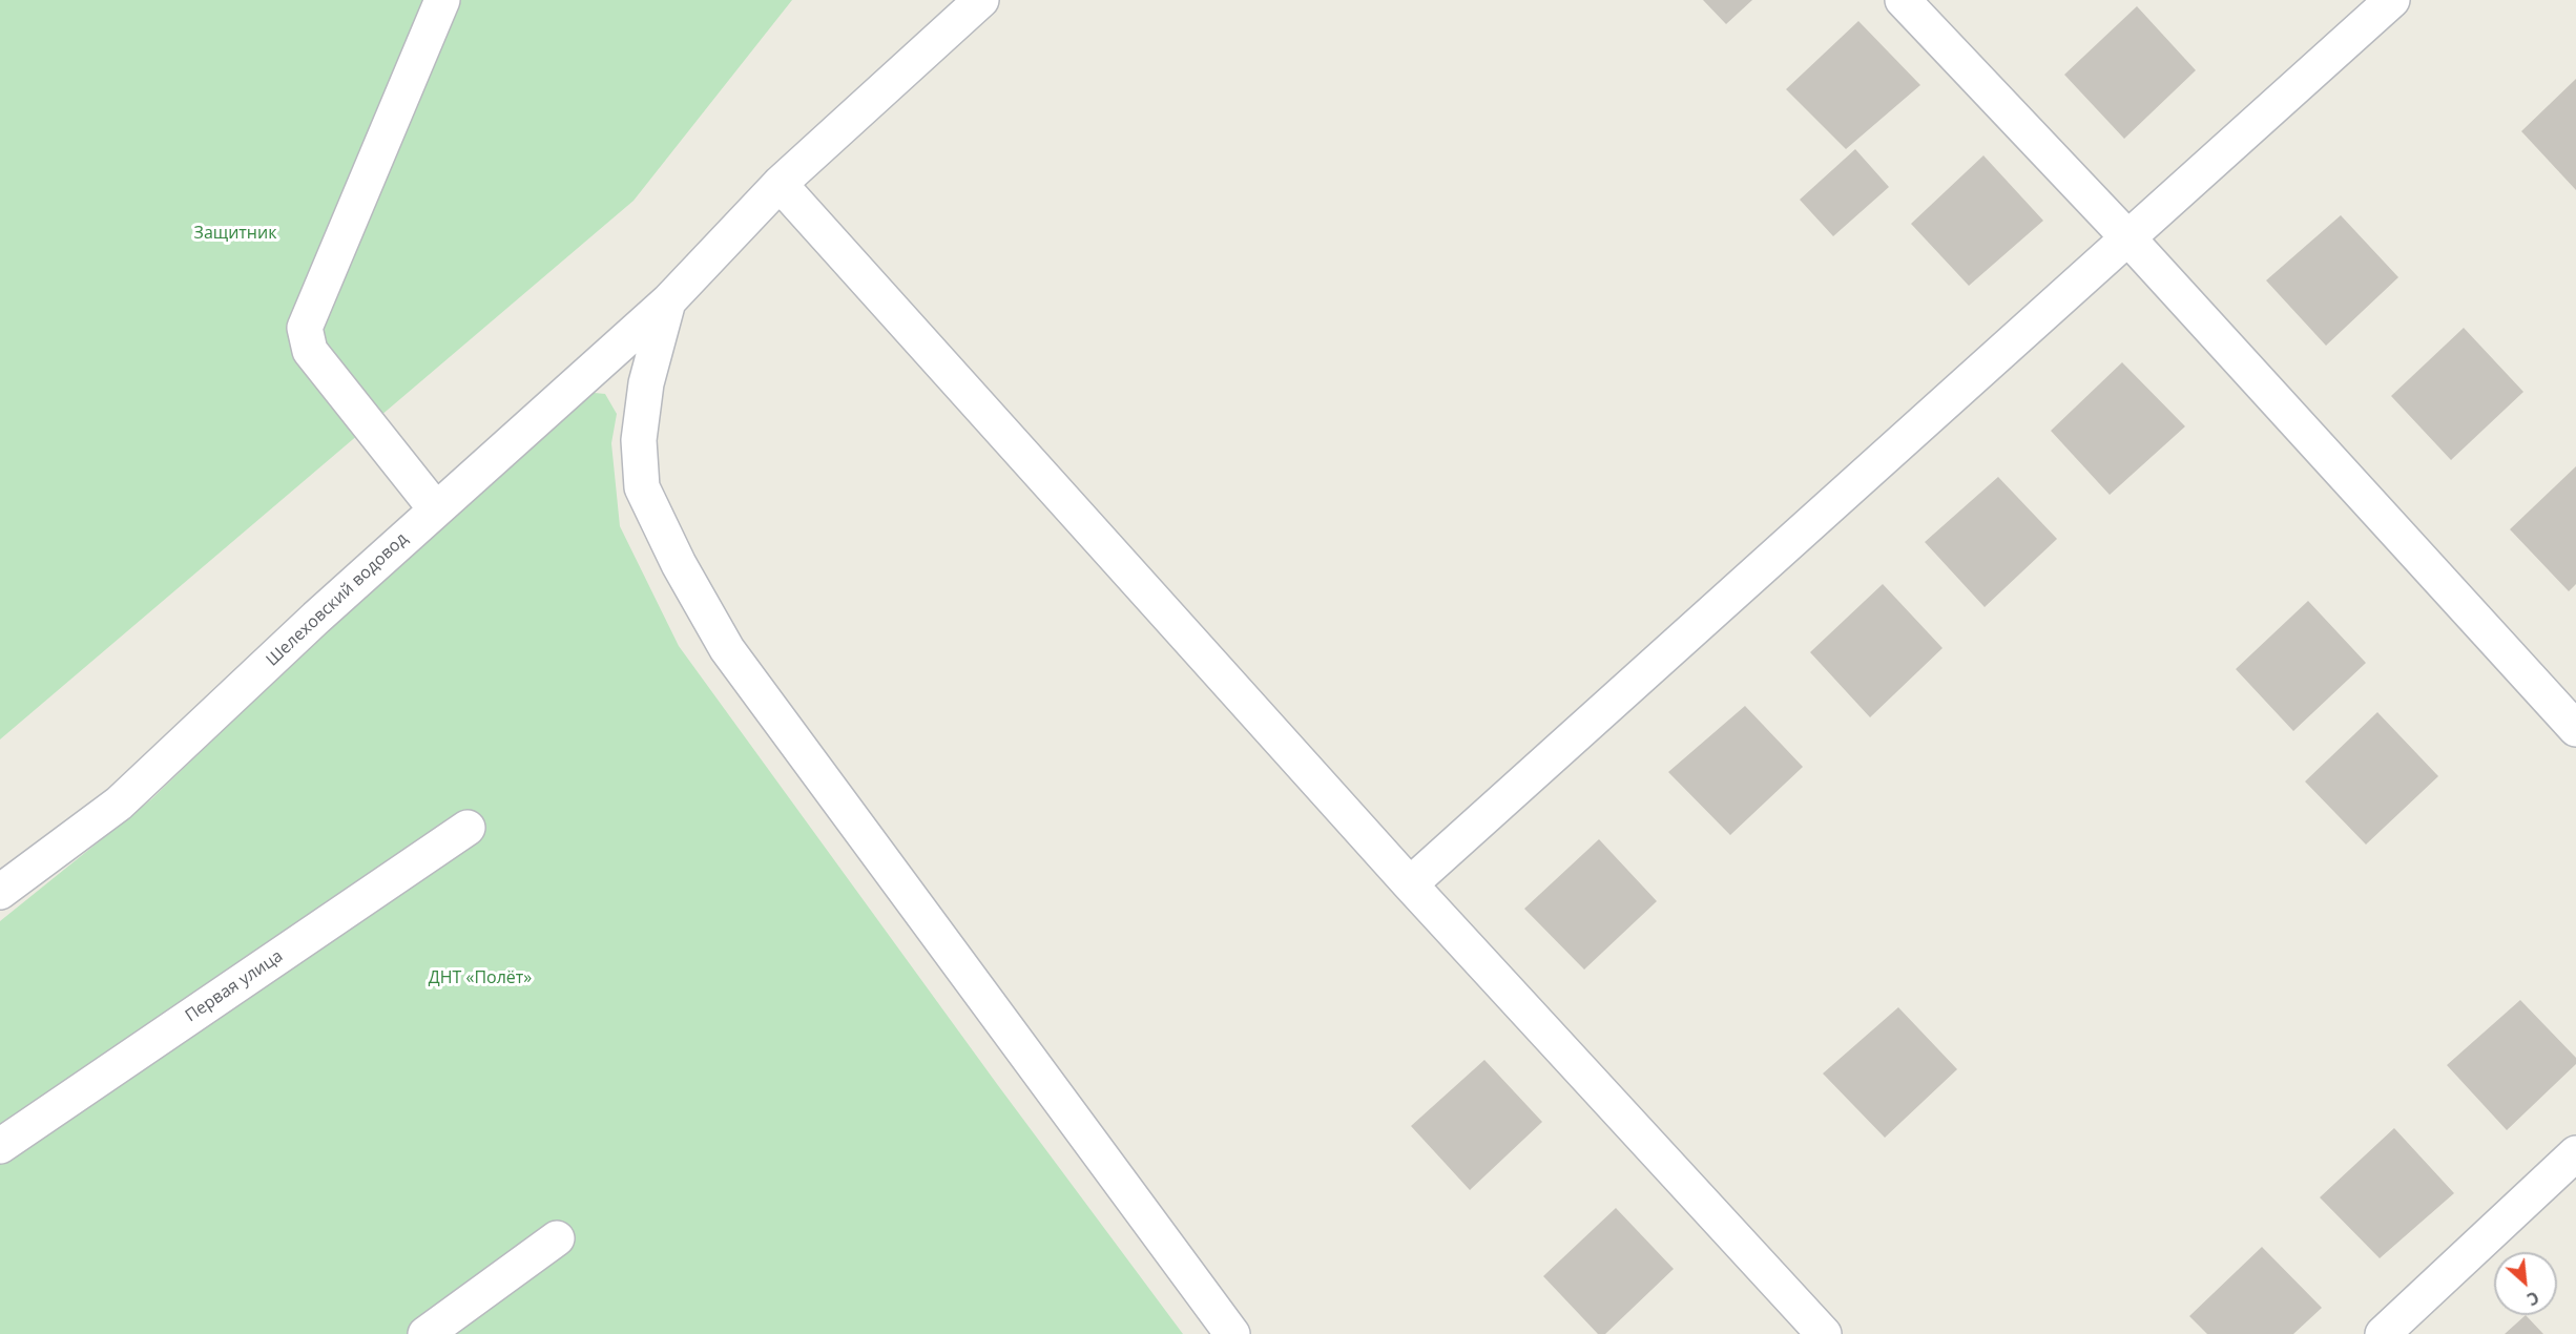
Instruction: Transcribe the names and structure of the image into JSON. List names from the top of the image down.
{
  "streets": {
    "street": ["Шелеховский водовод", "Первая улица"]
  },
  "parks": ["Защитник", "ДНТ «Полёт»"],
  "north": "bottom right"
}
